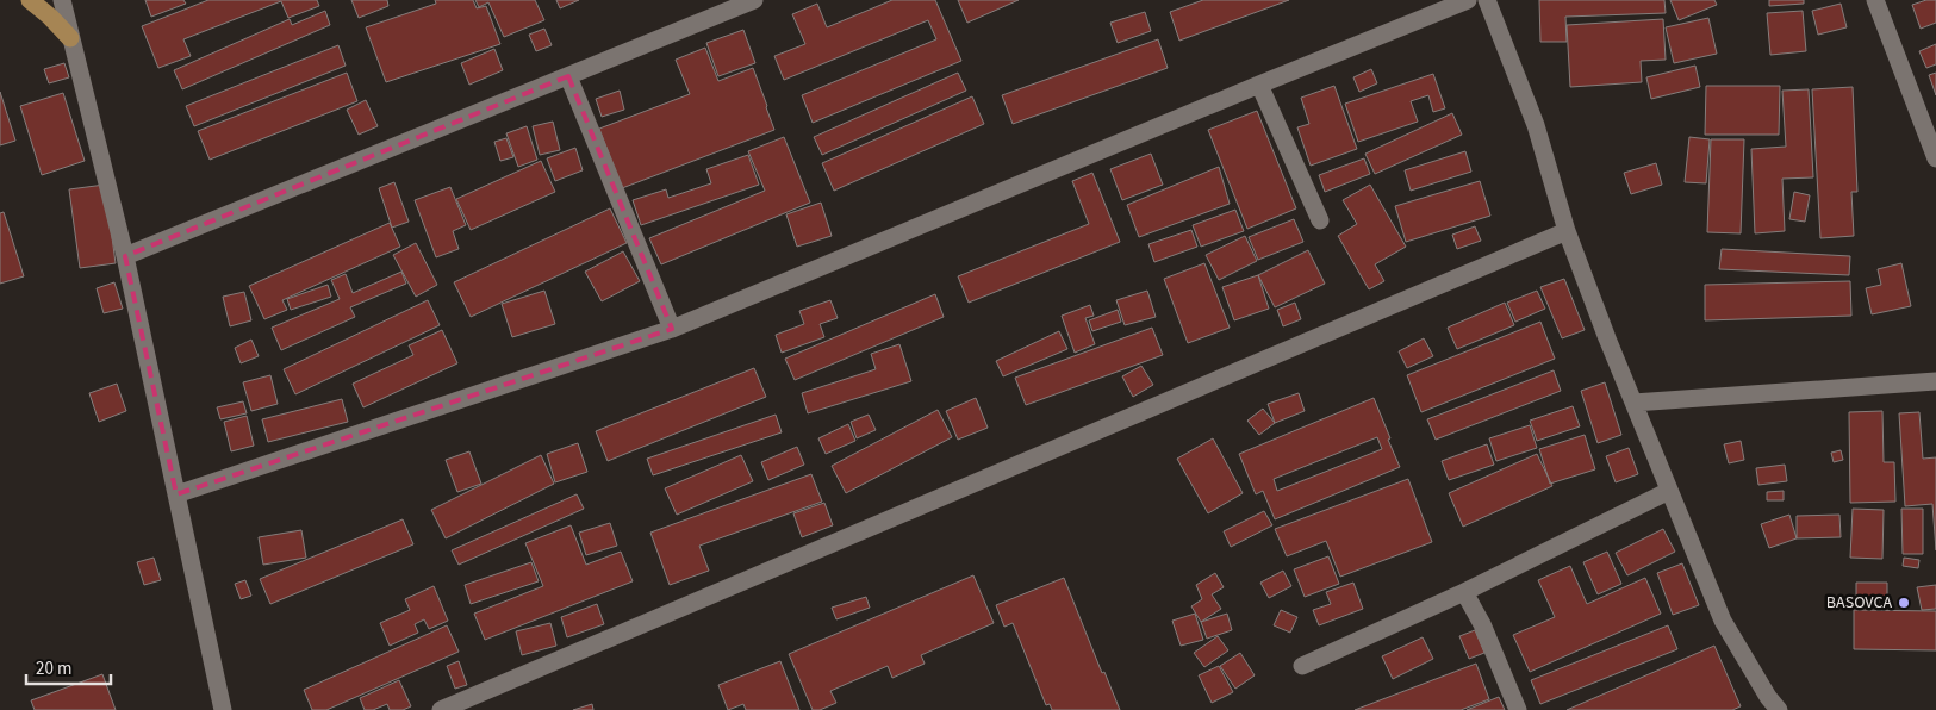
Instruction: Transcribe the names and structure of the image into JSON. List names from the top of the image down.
{
  "places": ["BASOVCA"],
  "scale_bar": "20 m"
}
